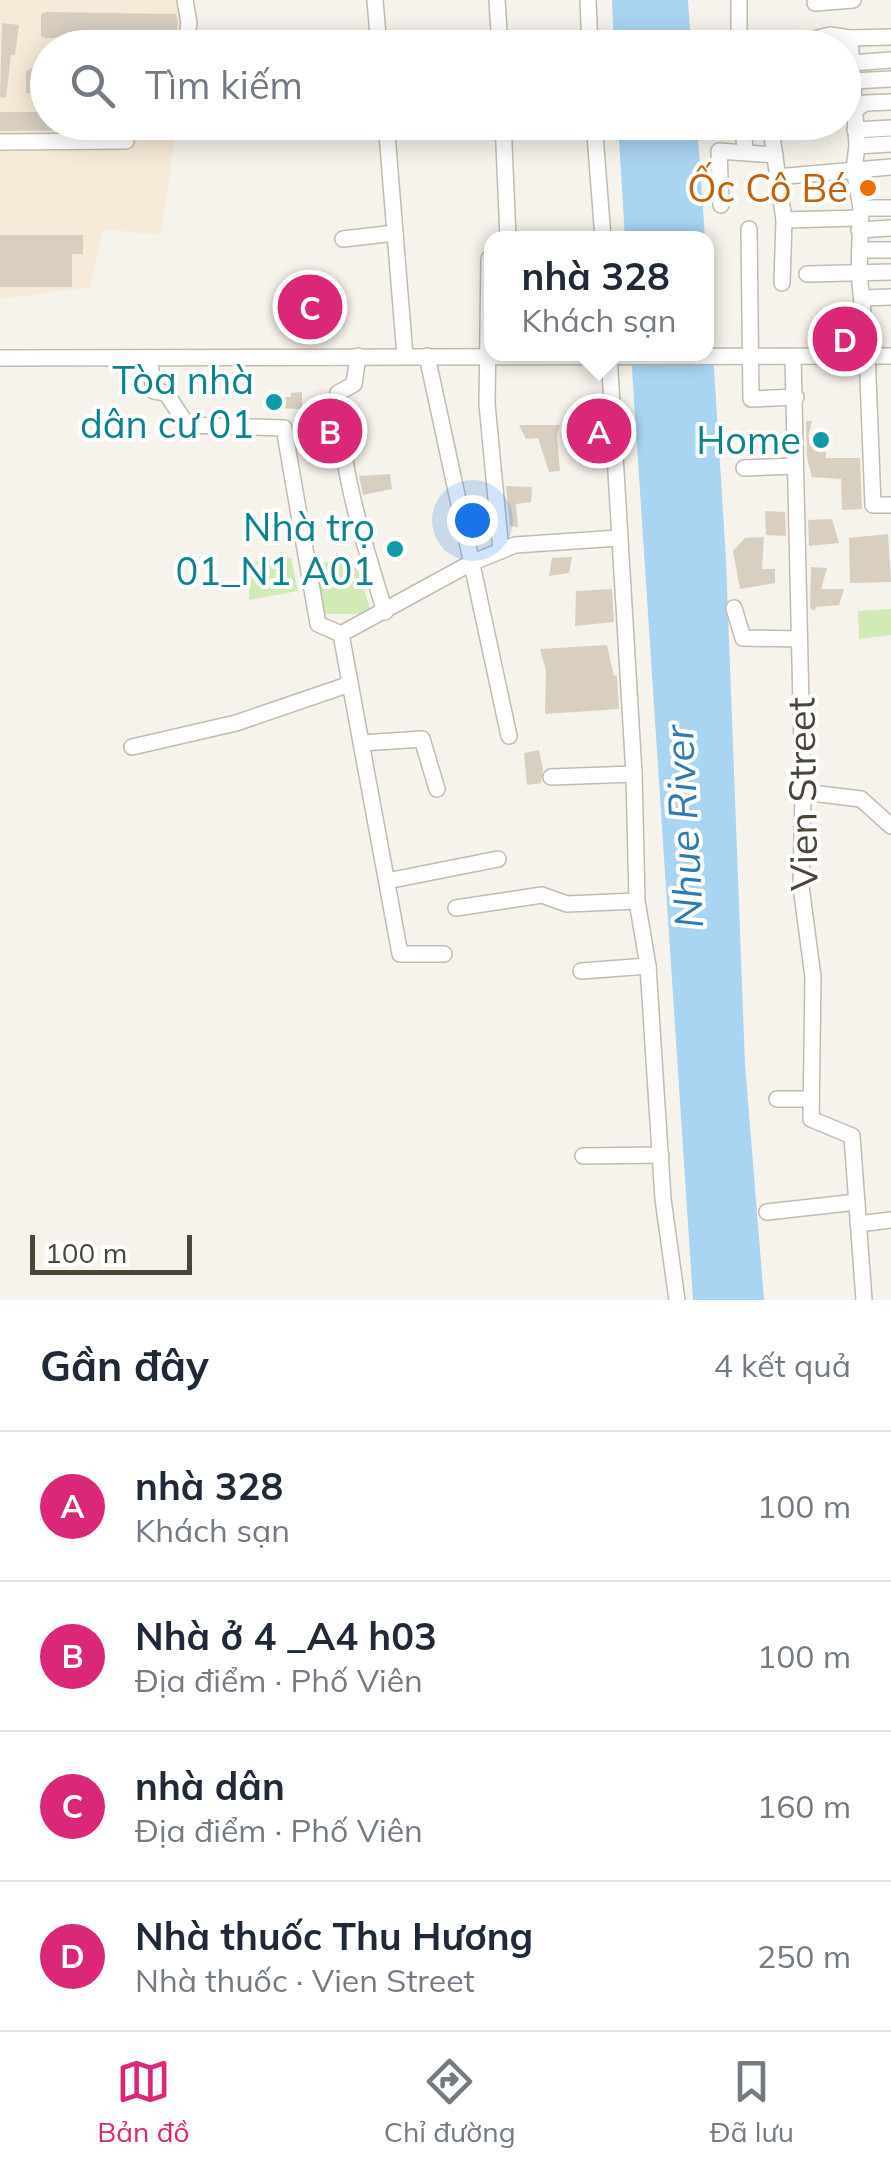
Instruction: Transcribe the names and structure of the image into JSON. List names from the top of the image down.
{
  "streets": {
    "street": ["Vien Street"]
  },
  "water": ["Nhue River"],
  "places": [
    "Ốc Cô Bé",
    "Tòa nhà dân cư 01",
    "Home",
    "Nhà trọ 01_N1 A01"
  ],
  "scale_bar": "100 m",
  "page": {
    "search": "Tìm kiếm",
    "popup": ["nhà 328", "Khách sạn"],
    "pins": [
      "C",
      "D",
      "A",
      "B"
    ],
    "scale": "100 m",
    "heading": ["Gần đây", "4 kết quả"],
    "list": [
      {
        "mark": "A",
        "name": "nhà 328",
        "note": "Khách sạn",
        "value": "100 m"
      },
      {
        "mark": "B",
        "name": "Nhà ở 4 _A4 h03",
        "note": "Địa điểm · Phố Viên",
        "value": "100 m"
      },
      {
        "mark": "C",
        "name": "nhà dân",
        "note": "Địa điểm · Phố Viên",
        "value": "160 m"
      },
      {
        "mark": "D",
        "name": "Nhà thuốc Thu Hương",
        "note": "Nhà thuốc · Vien Street",
        "value": "250 m"
      }
    ],
    "nav": ["Bản đồ", "Chỉ đường", "Đã lưu"]
  }
}
